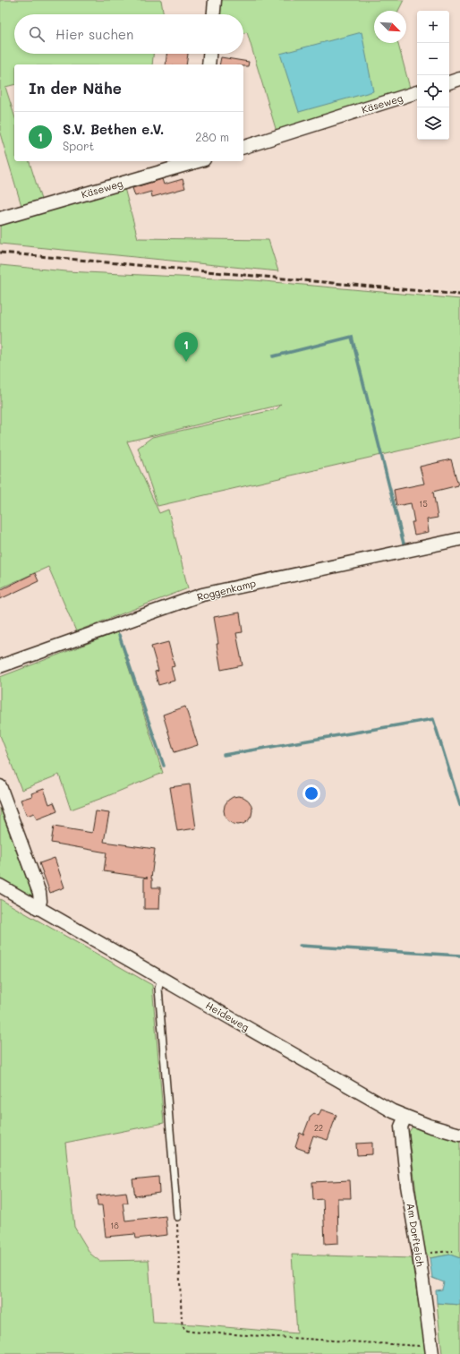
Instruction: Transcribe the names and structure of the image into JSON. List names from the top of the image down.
{
  "streets": {
    "street": [
      "Käseweg",
      "Roggenkamp",
      "Heideweg",
      "Am Dorfteich"
    ]
  },
  "crossings": [
    ["Heideweg", "Am Dorfteich"]
  ],
  "house_numbers": ["15", "22", "18"],
  "north": "bottom right",
  "page": {
    "map_buttons": ["+", "−"],
    "search": "Hier suchen",
    "heading": "In der Nähe",
    "list": [
      {
        "mark": "1",
        "name": "S.V. Bethen e.V.",
        "note": "Sport",
        "value": "280 m"
      }
    ],
    "pins": "1"
  }
}
